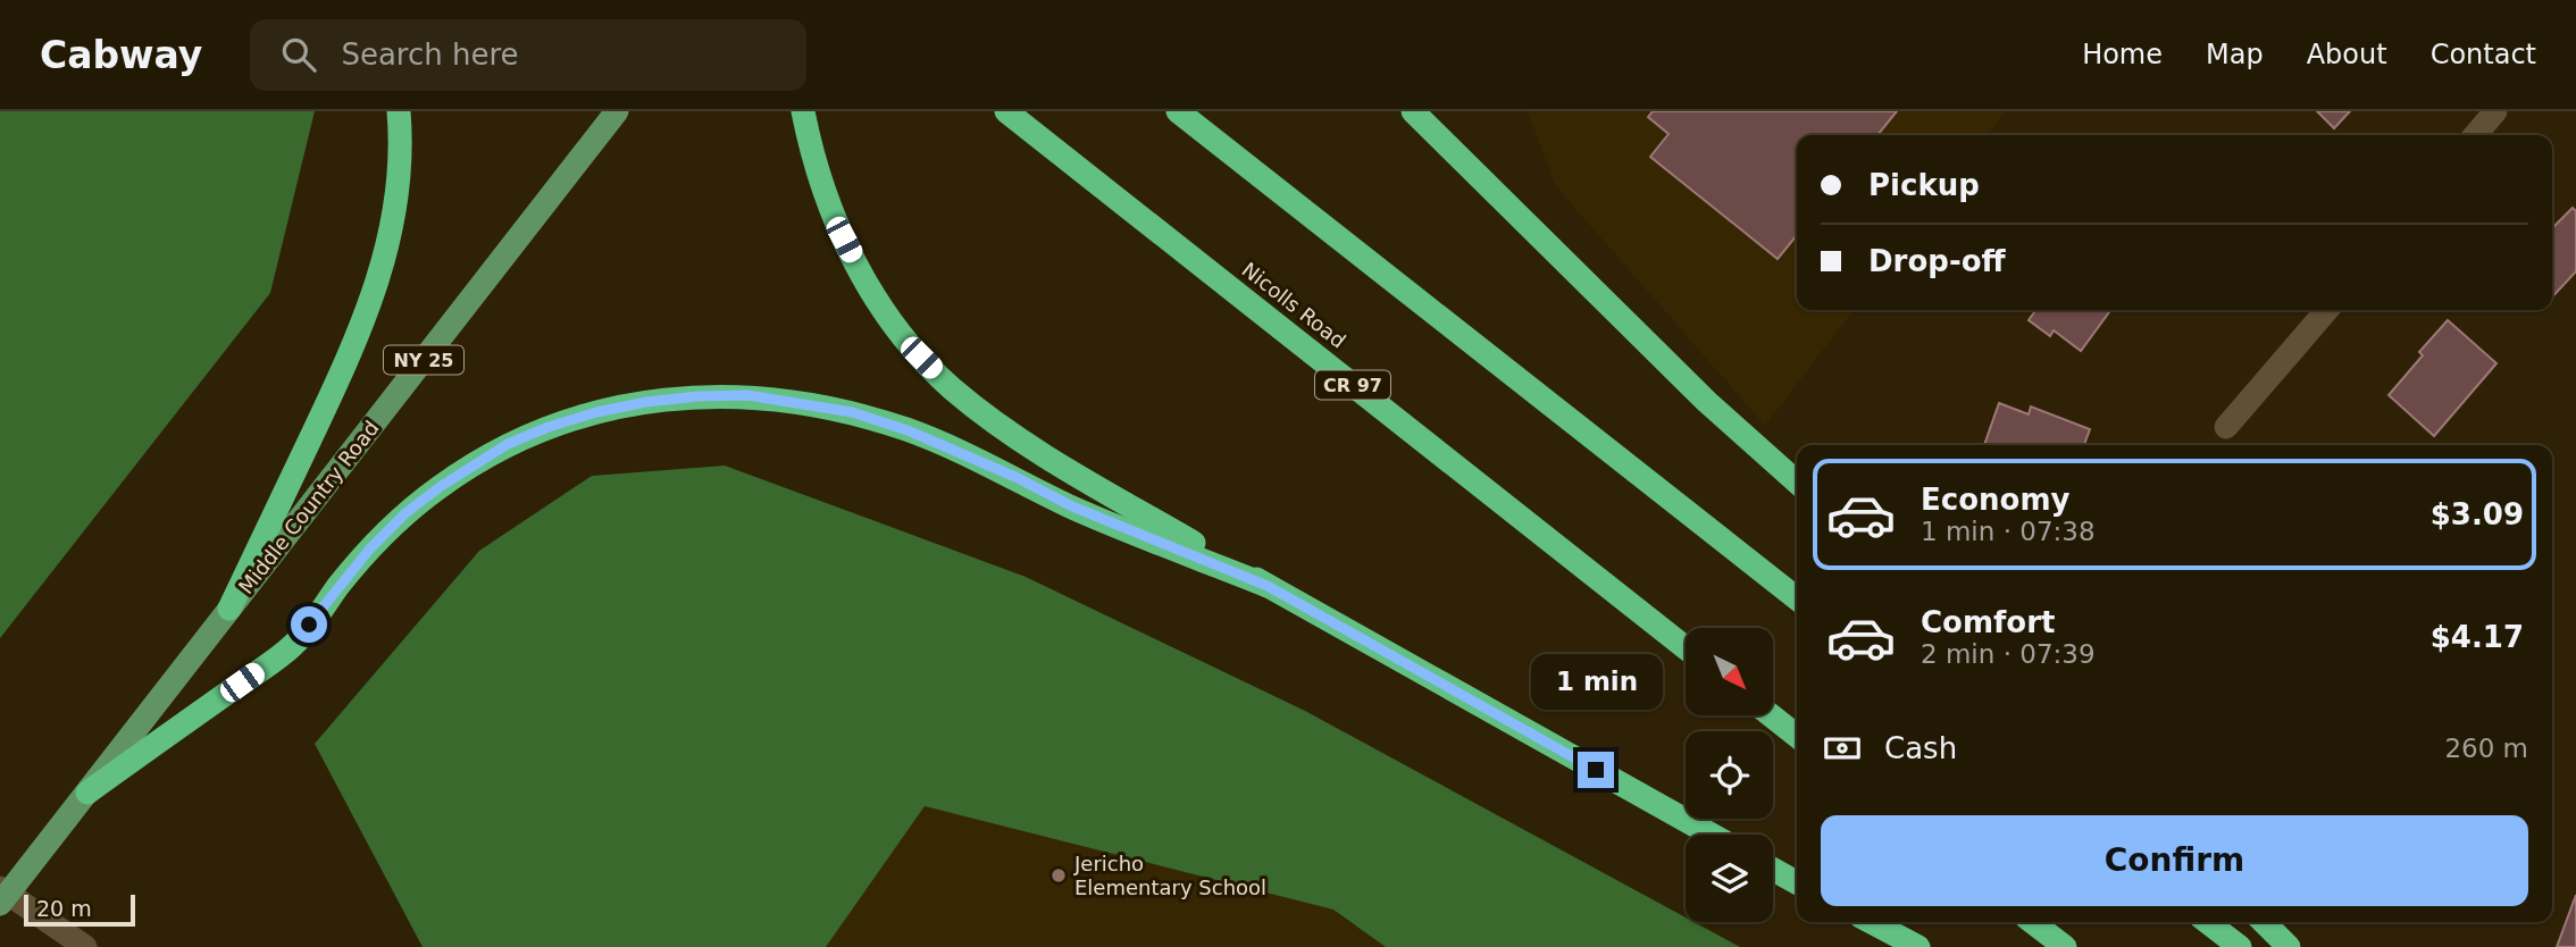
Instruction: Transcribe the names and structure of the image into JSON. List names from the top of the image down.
{
  "streets": {
    "highway": ["Nicolls Road", "CR 97"],
    "main road": ["NY 25", "Middle Country Road"]
  },
  "places": ["Jericho Elementary School"],
  "scale_bar": "20 m",
  "north": "bottom right",
  "page": {
    "header": "Cabway",
    "search": "Search here",
    "nav": [
      "Home",
      "Map",
      "About",
      "Contact"
    ],
    "banner": ["Pickup", "Drop-off"],
    "list": [
      {
        "name": "Economy",
        "note": "1 min · 07:38",
        "value": "$3.09"
      },
      {
        "name": "Comfort",
        "note": "2 min · 07:39",
        "value": "$4.17"
      }
    ],
    "bubble": "1 min",
    "pay": ["Cash", "260 m"],
    "buttons": "Confirm",
    "scale": "20 m"
  }
}
